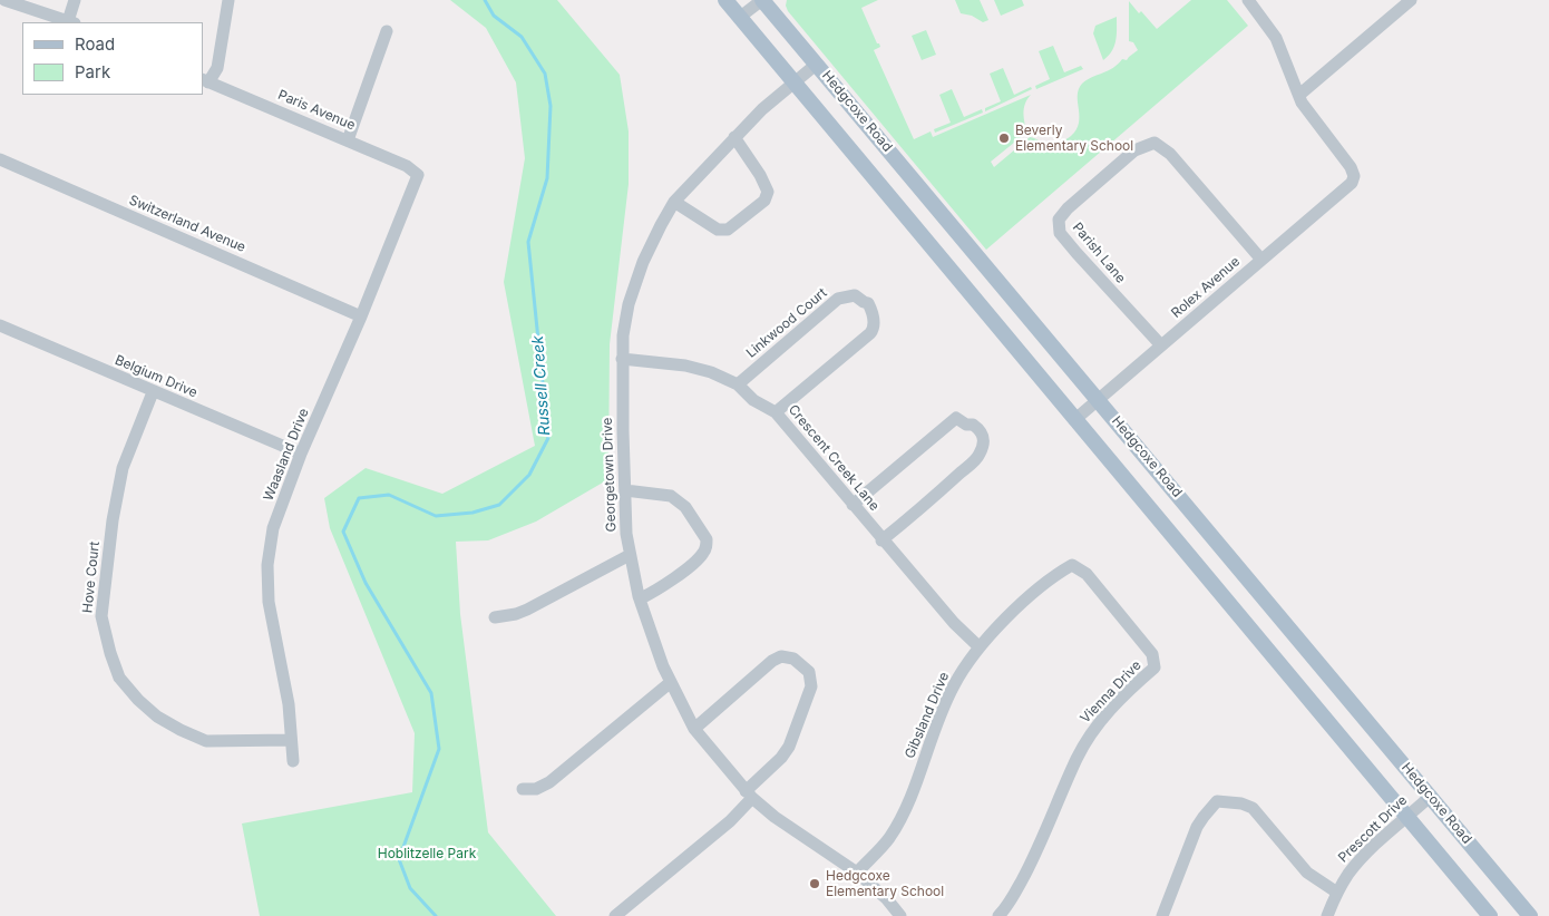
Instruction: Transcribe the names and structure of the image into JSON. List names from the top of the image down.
{
  "streets": {
    "main road": ["Hedgcoxe Road"],
    "street": [
      "Paris Avenue",
      "Switzerland Avenue",
      "Parish Lane",
      "Rolex Avenue",
      "Linkwood Court",
      "Belgium Drive",
      "Waasland Drive",
      "Crescent Creek Lane",
      "Georgetown Drive",
      "Hove Court",
      "Vienna Drive",
      "Gibsland Drive",
      "Prescott Drive"
    ]
  },
  "crossings": [
    ["Paris Avenue", "Waasland Drive"],
    ["Hedgcoxe Road", "Rolex Avenue"],
    ["Hedgcoxe Road", "Georgetown Drive"],
    ["Hedgcoxe Road", "Prescott Drive"],
    ["Switzerland Avenue", "Waasland Drive"],
    ["Parish Lane", "Rolex Avenue"],
    ["Linkwood Court", "Crescent Creek Lane"],
    ["Belgium Drive", "Waasland Drive"],
    ["Belgium Drive", "Hove Court"],
    ["Waasland Drive", "Hove Court"],
    ["Crescent Creek Lane", "Georgetown Drive"],
    ["Crescent Creek Lane", "Gibsland Drive"],
    ["Georgetown Drive", "Gibsland Drive"],
    ["Vienna Drive", "Gibsland Drive"]
  ],
  "water": ["Russell Creek"],
  "parks": ["Hoblitzelle Park"],
  "places": ["Beverly Elementary School", "Hedgcoxe Elementary School"],
  "legend": ["Road", "Park"]
}
